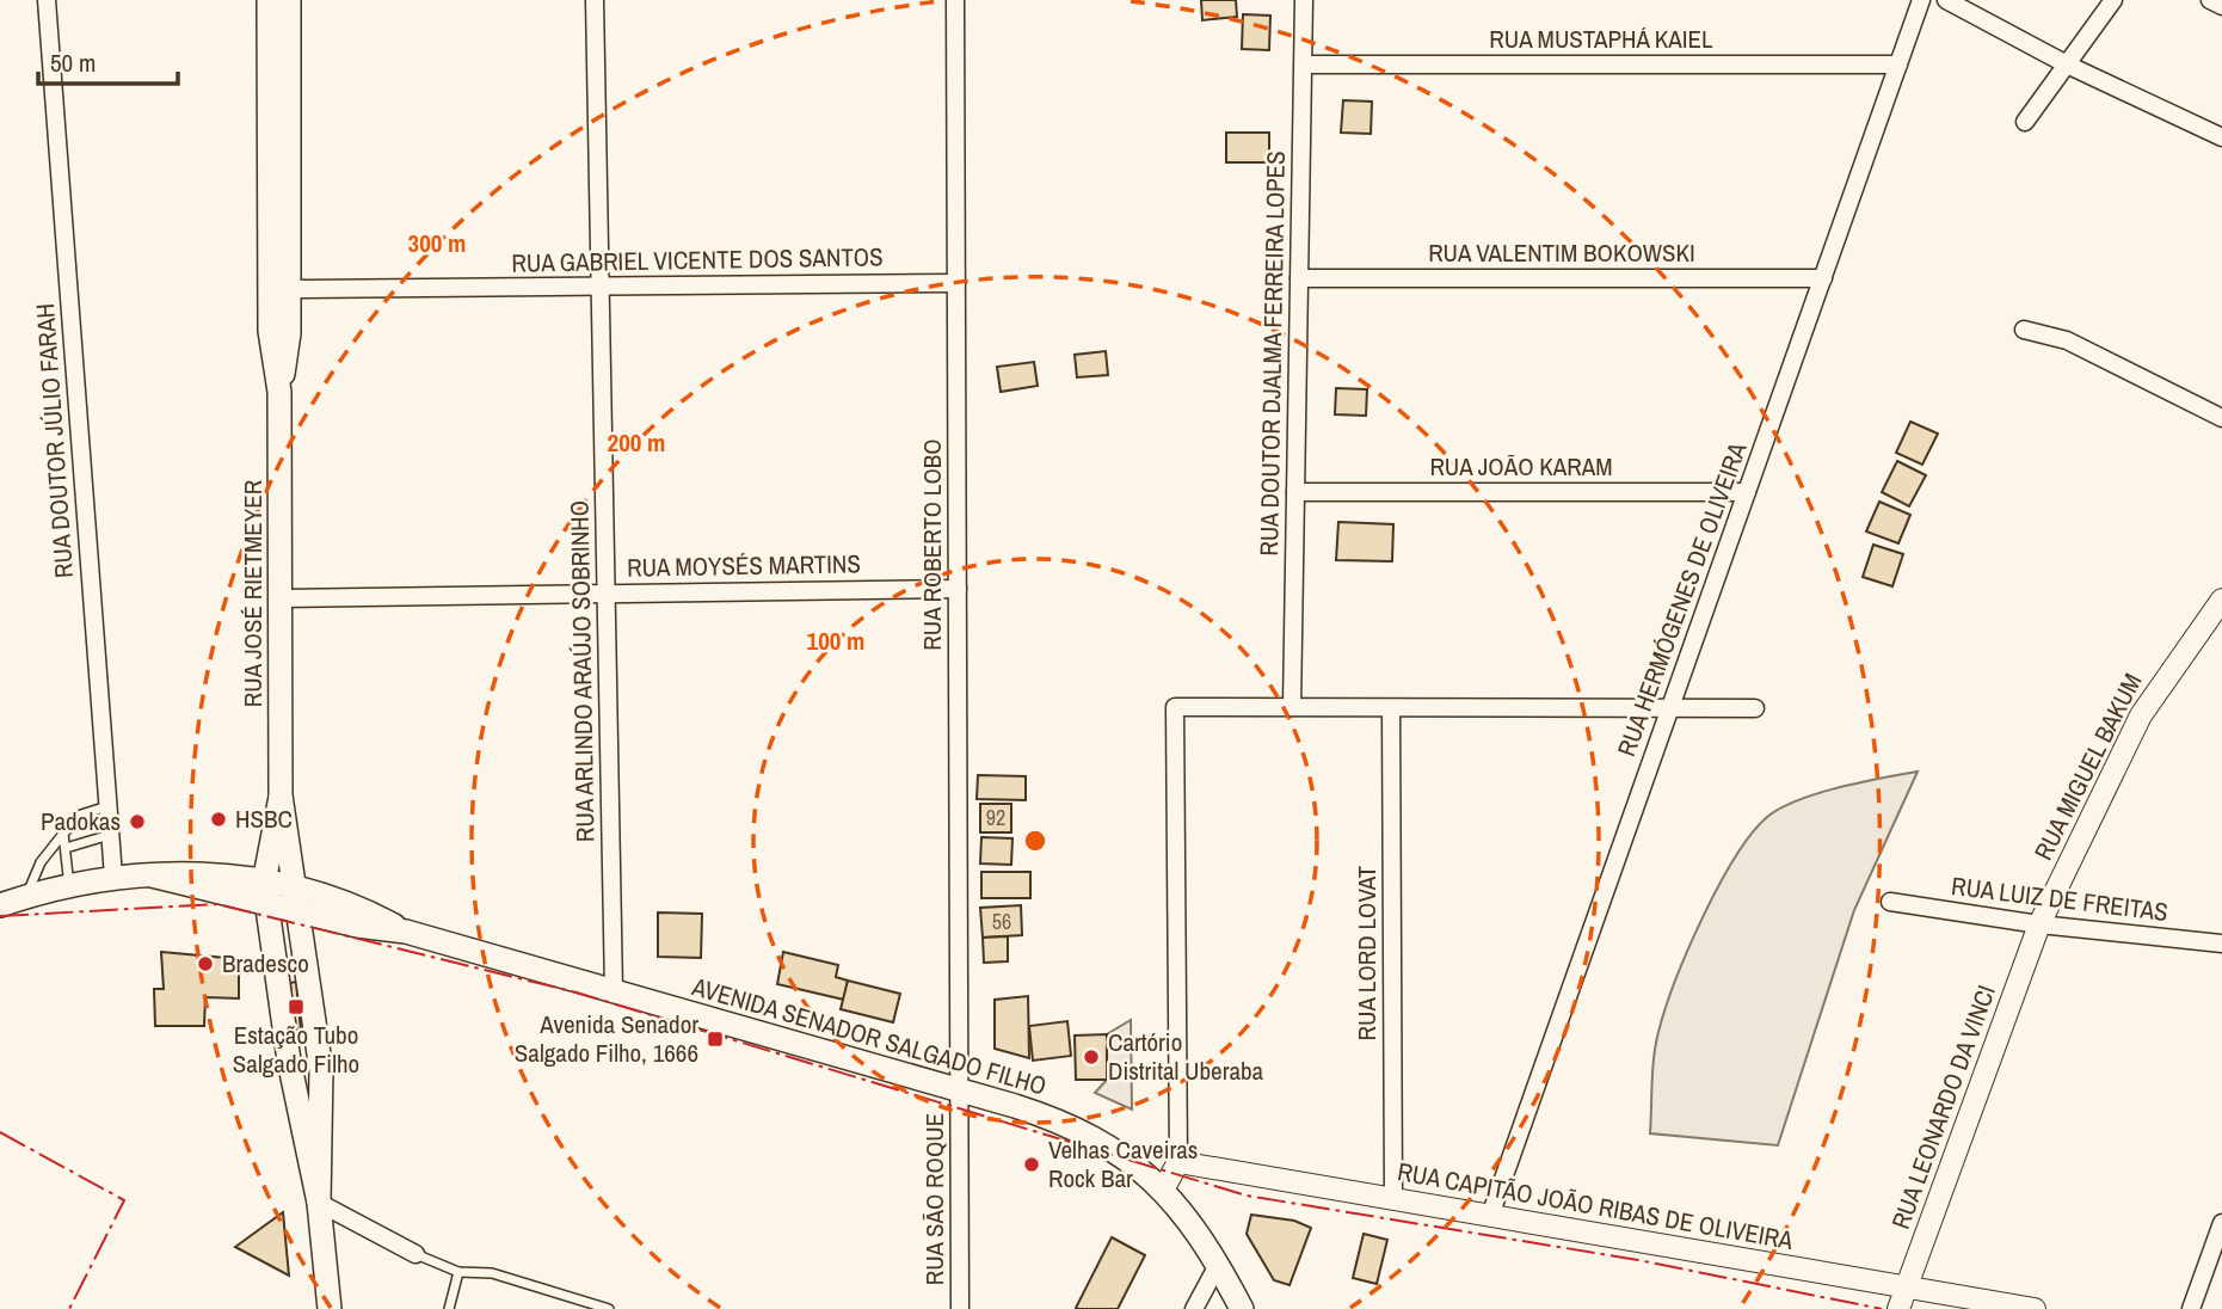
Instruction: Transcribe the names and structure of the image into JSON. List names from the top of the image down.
{
  "streets": {
    "main road": ["RUA JOSÉ RIETMEYER", "AVENIDA SENADOR SALGADO FILHO"],
    "street": [
      "RUA MUSTAPHÁ KAIEL",
      "RUA VALENTIM BOKOWSKI",
      "RUA GABRIEL VICENTE DOS SANTOS",
      "RUA DOUTOR DJALMA FERREIRA LOPES",
      "RUA DOUTOR JÚLIO FARAH",
      "RUA JOÃO KARAM",
      "RUA ROBERTO LOBO",
      "RUA MOYSÉS MARTINS",
      "RUA HERMÓGENES DE OLIVEIRA",
      "RUA ARLINDO ARAÚJO SOBRINHO",
      "RUA MIGUEL BAKUM",
      "RUA LUIZ DE FREITAS",
      "RUA LORD LOVAT",
      "RUA LEONARDO DA VINCI",
      "RUA SÃO ROQUE",
      "RUA CAPITÃO JOÃO RIBAS DE OLIVEIRA"
    ]
  },
  "crossings": [
    ["RUA MUSTAPHÁ KAIEL", "RUA DOUTOR DJALMA FERREIRA LOPES"],
    ["RUA MUSTAPHÁ KAIEL", "RUA HERMÓGENES DE OLIVEIRA"],
    ["RUA VALENTIM BOKOWSKI", "RUA DOUTOR DJALMA FERREIRA LOPES"],
    ["RUA VALENTIM BOKOWSKI", "RUA HERMÓGENES DE OLIVEIRA"],
    ["RUA GABRIEL VICENTE DOS SANTOS", "RUA ROBERTO LOBO"],
    ["RUA GABRIEL VICENTE DOS SANTOS", "RUA JOSÉ RIETMEYER"],
    ["RUA GABRIEL VICENTE DOS SANTOS", "RUA ARLINDO ARAÚJO SOBRINHO"],
    ["RUA DOUTOR DJALMA FERREIRA LOPES", "RUA JOÃO KARAM"],
    ["RUA DOUTOR JÚLIO FARAH", "AVENIDA SENADOR SALGADO FILHO"],
    ["RUA JOÃO KARAM", "RUA HERMÓGENES DE OLIVEIRA"],
    ["RUA ROBERTO LOBO", "RUA MOYSÉS MARTINS"],
    ["RUA ROBERTO LOBO", "AVENIDA SENADOR SALGADO FILHO"],
    ["RUA ROBERTO LOBO", "RUA SÃO ROQUE"],
    ["RUA MOYSÉS MARTINS", "RUA JOSÉ RIETMEYER"],
    ["RUA MOYSÉS MARTINS", "RUA ARLINDO ARAÚJO SOBRINHO"],
    ["RUA JOSÉ RIETMEYER", "AVENIDA SENADOR SALGADO FILHO"],
    ["RUA HERMÓGENES DE OLIVEIRA", "RUA CAPITÃO JOÃO RIBAS DE OLIVEIRA"],
    ["RUA ARLINDO ARAÚJO SOBRINHO", "AVENIDA SENADOR SALGADO FILHO"],
    ["RUA MIGUEL BAKUM", "RUA LUIZ DE FREITAS"],
    ["RUA MIGUEL BAKUM", "RUA LEONARDO DA VINCI"],
    ["RUA LUIZ DE FREITAS", "RUA LEONARDO DA VINCI"],
    ["RUA LORD LOVAT", "RUA CAPITÃO JOÃO RIBAS DE OLIVEIRA"],
    ["AVENIDA SENADOR SALGADO FILHO", "RUA SÃO ROQUE"],
    ["RUA LEONARDO DA VINCI", "RUA CAPITÃO JOÃO RIBAS DE OLIVEIRA"]
  ],
  "places": {
    "other": [
      "HSBC",
      "Padokas",
      "Bradesco",
      "Cartório Distrital Uberaba",
      "Velhas Caveiras Rock Bar"
    ],
    "transit": ["Estação Tubo Salgado Filho", "Avenida Senador Salgado Filho, 1666"]
  },
  "house_numbers": ["92", "56"],
  "scale_bar": "50 m",
  "rings": ["300 m", "200 m", "100 m"]
}
